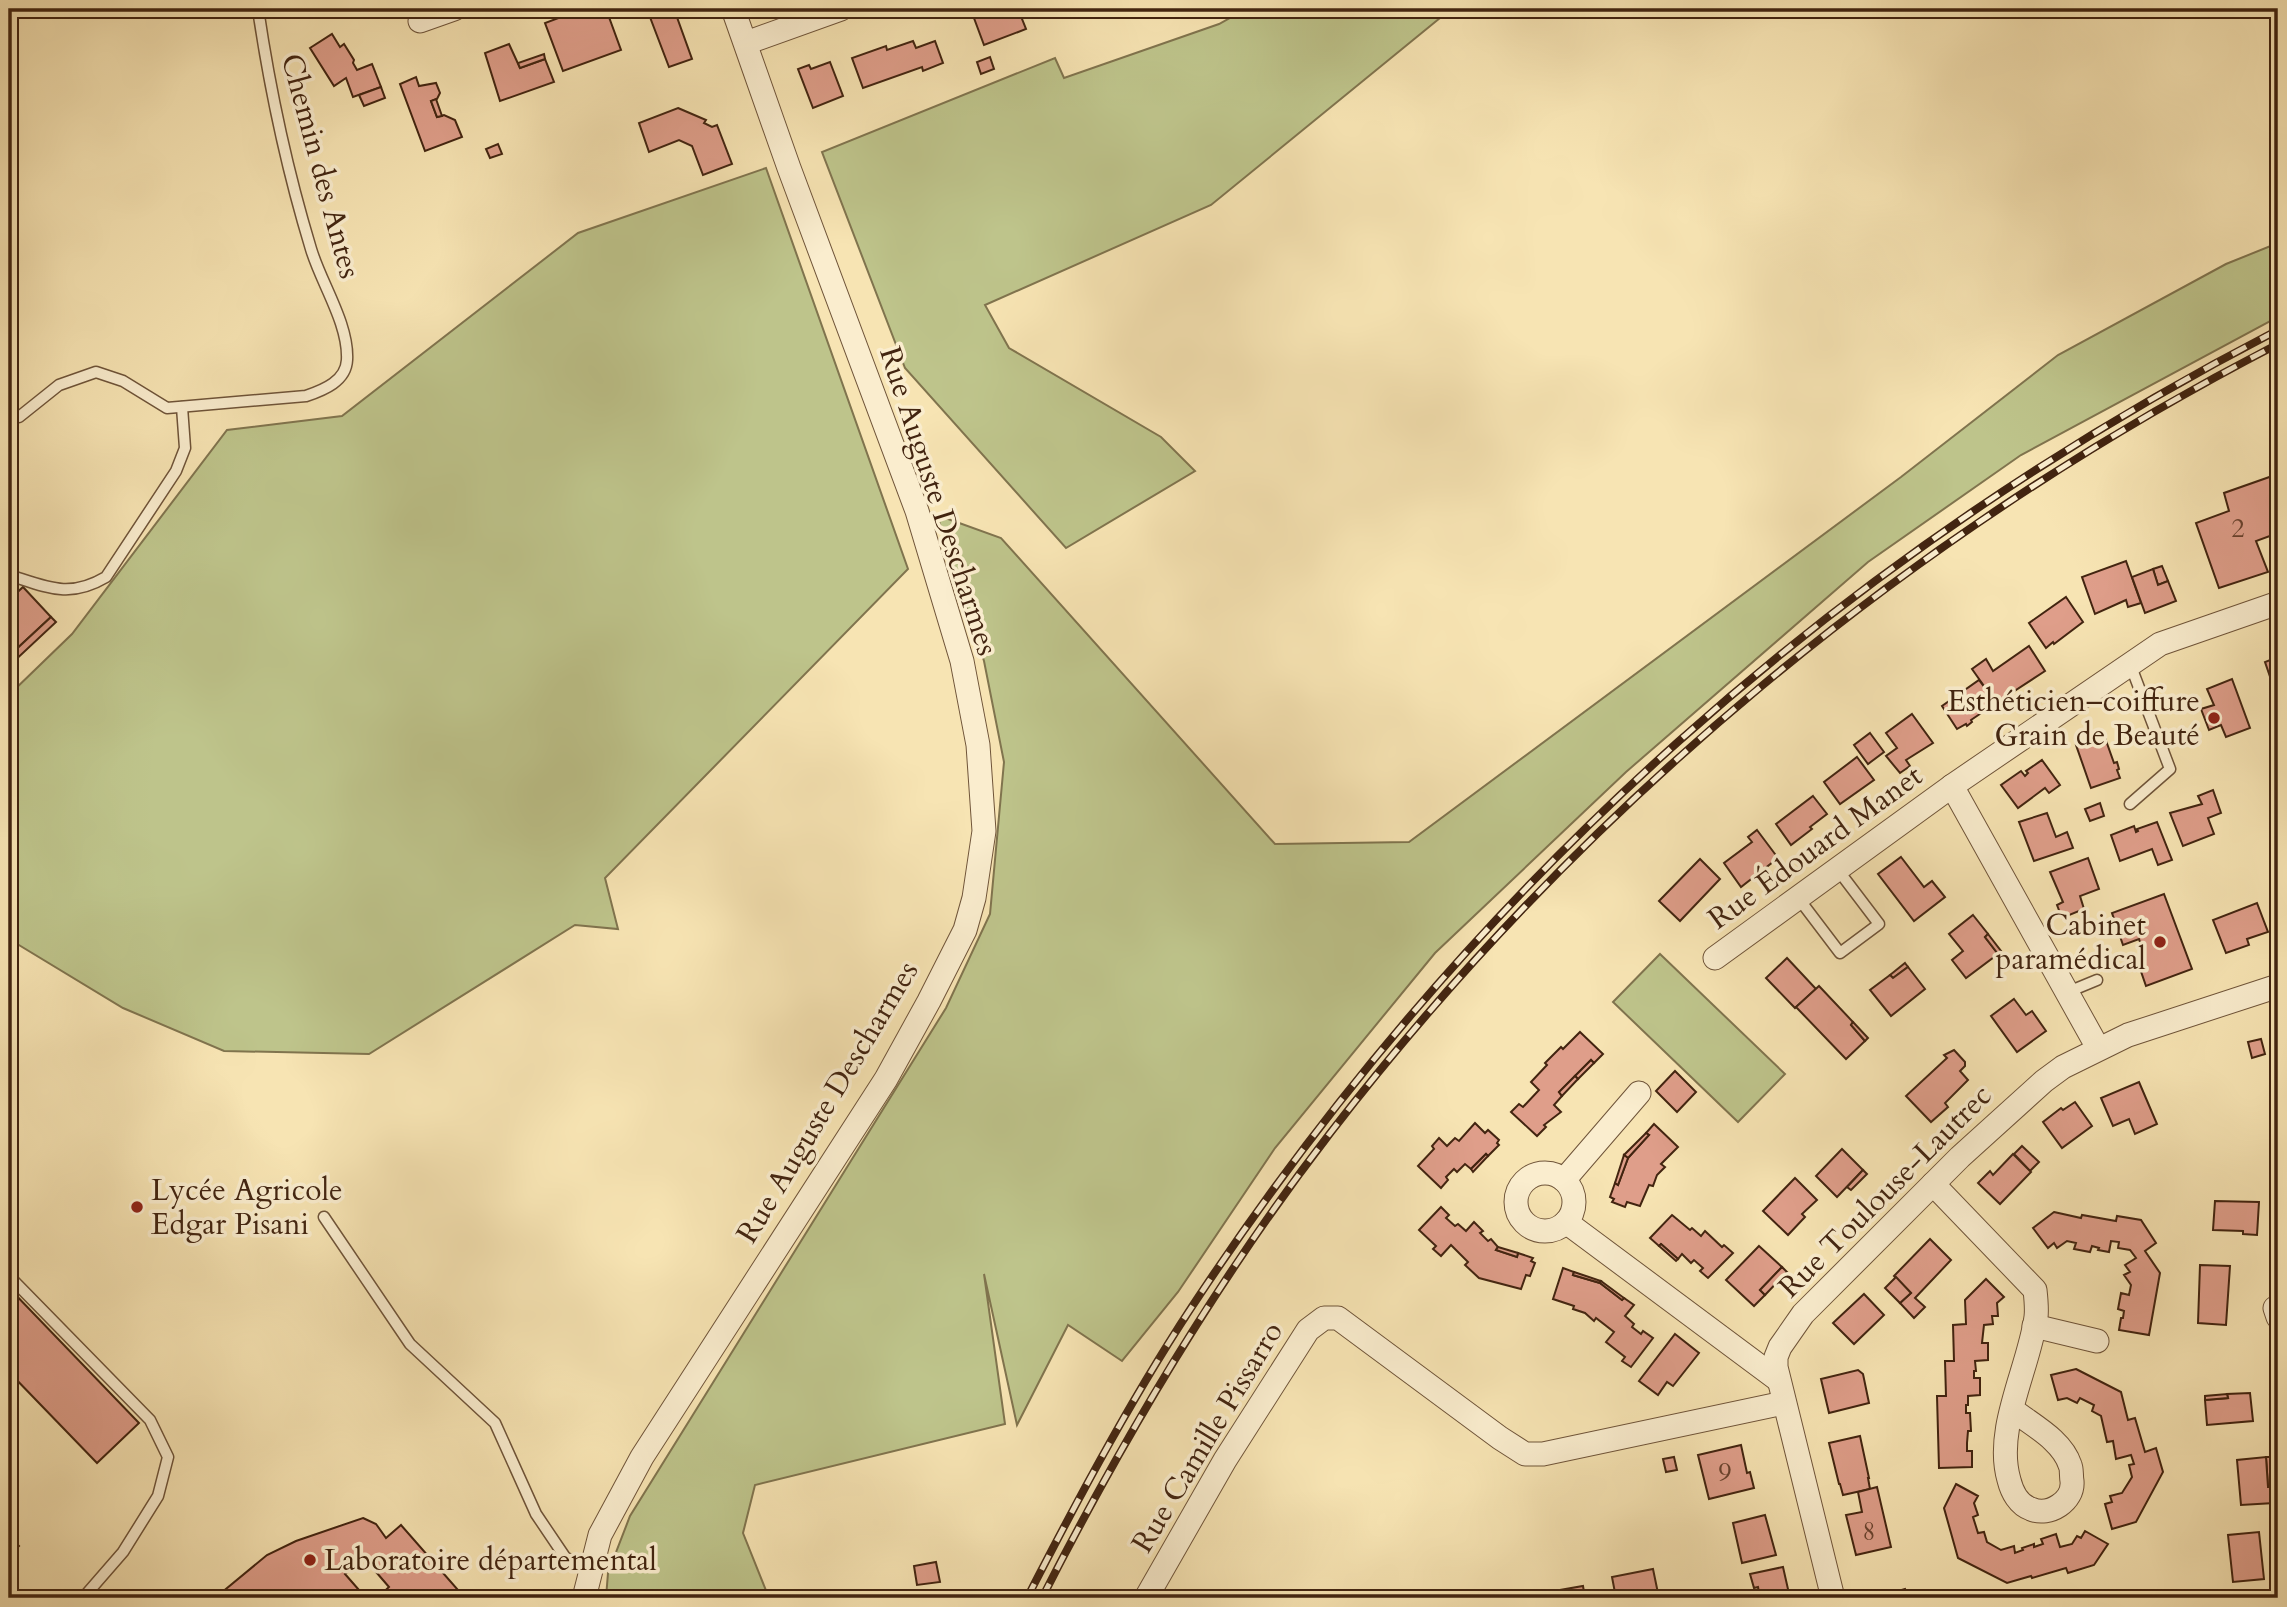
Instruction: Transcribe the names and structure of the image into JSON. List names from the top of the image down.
{
  "streets": {
    "street": [
      "Rue Auguste Descharmes",
      "Rue Édouard Manet",
      "Rue Toulouse-Lautrec",
      "Rue Camille Pissarro"
    ],
    "lane": ["Chemin des Antes"]
  },
  "crossings": [
    ["Rue Édouard Manet", "Rue Toulouse-Lautrec"],
    ["Rue Toulouse-Lautrec", "Rue Camille Pissarro"]
  ],
  "places": [
    "Esthéticien–coiffure Grain de Beauté",
    "Cabinet paramédical",
    "Lycée Agricole Edgar Pisani",
    "Laboratoire départemental"
  ],
  "house_numbers": ["2", "9", "8"]
}
